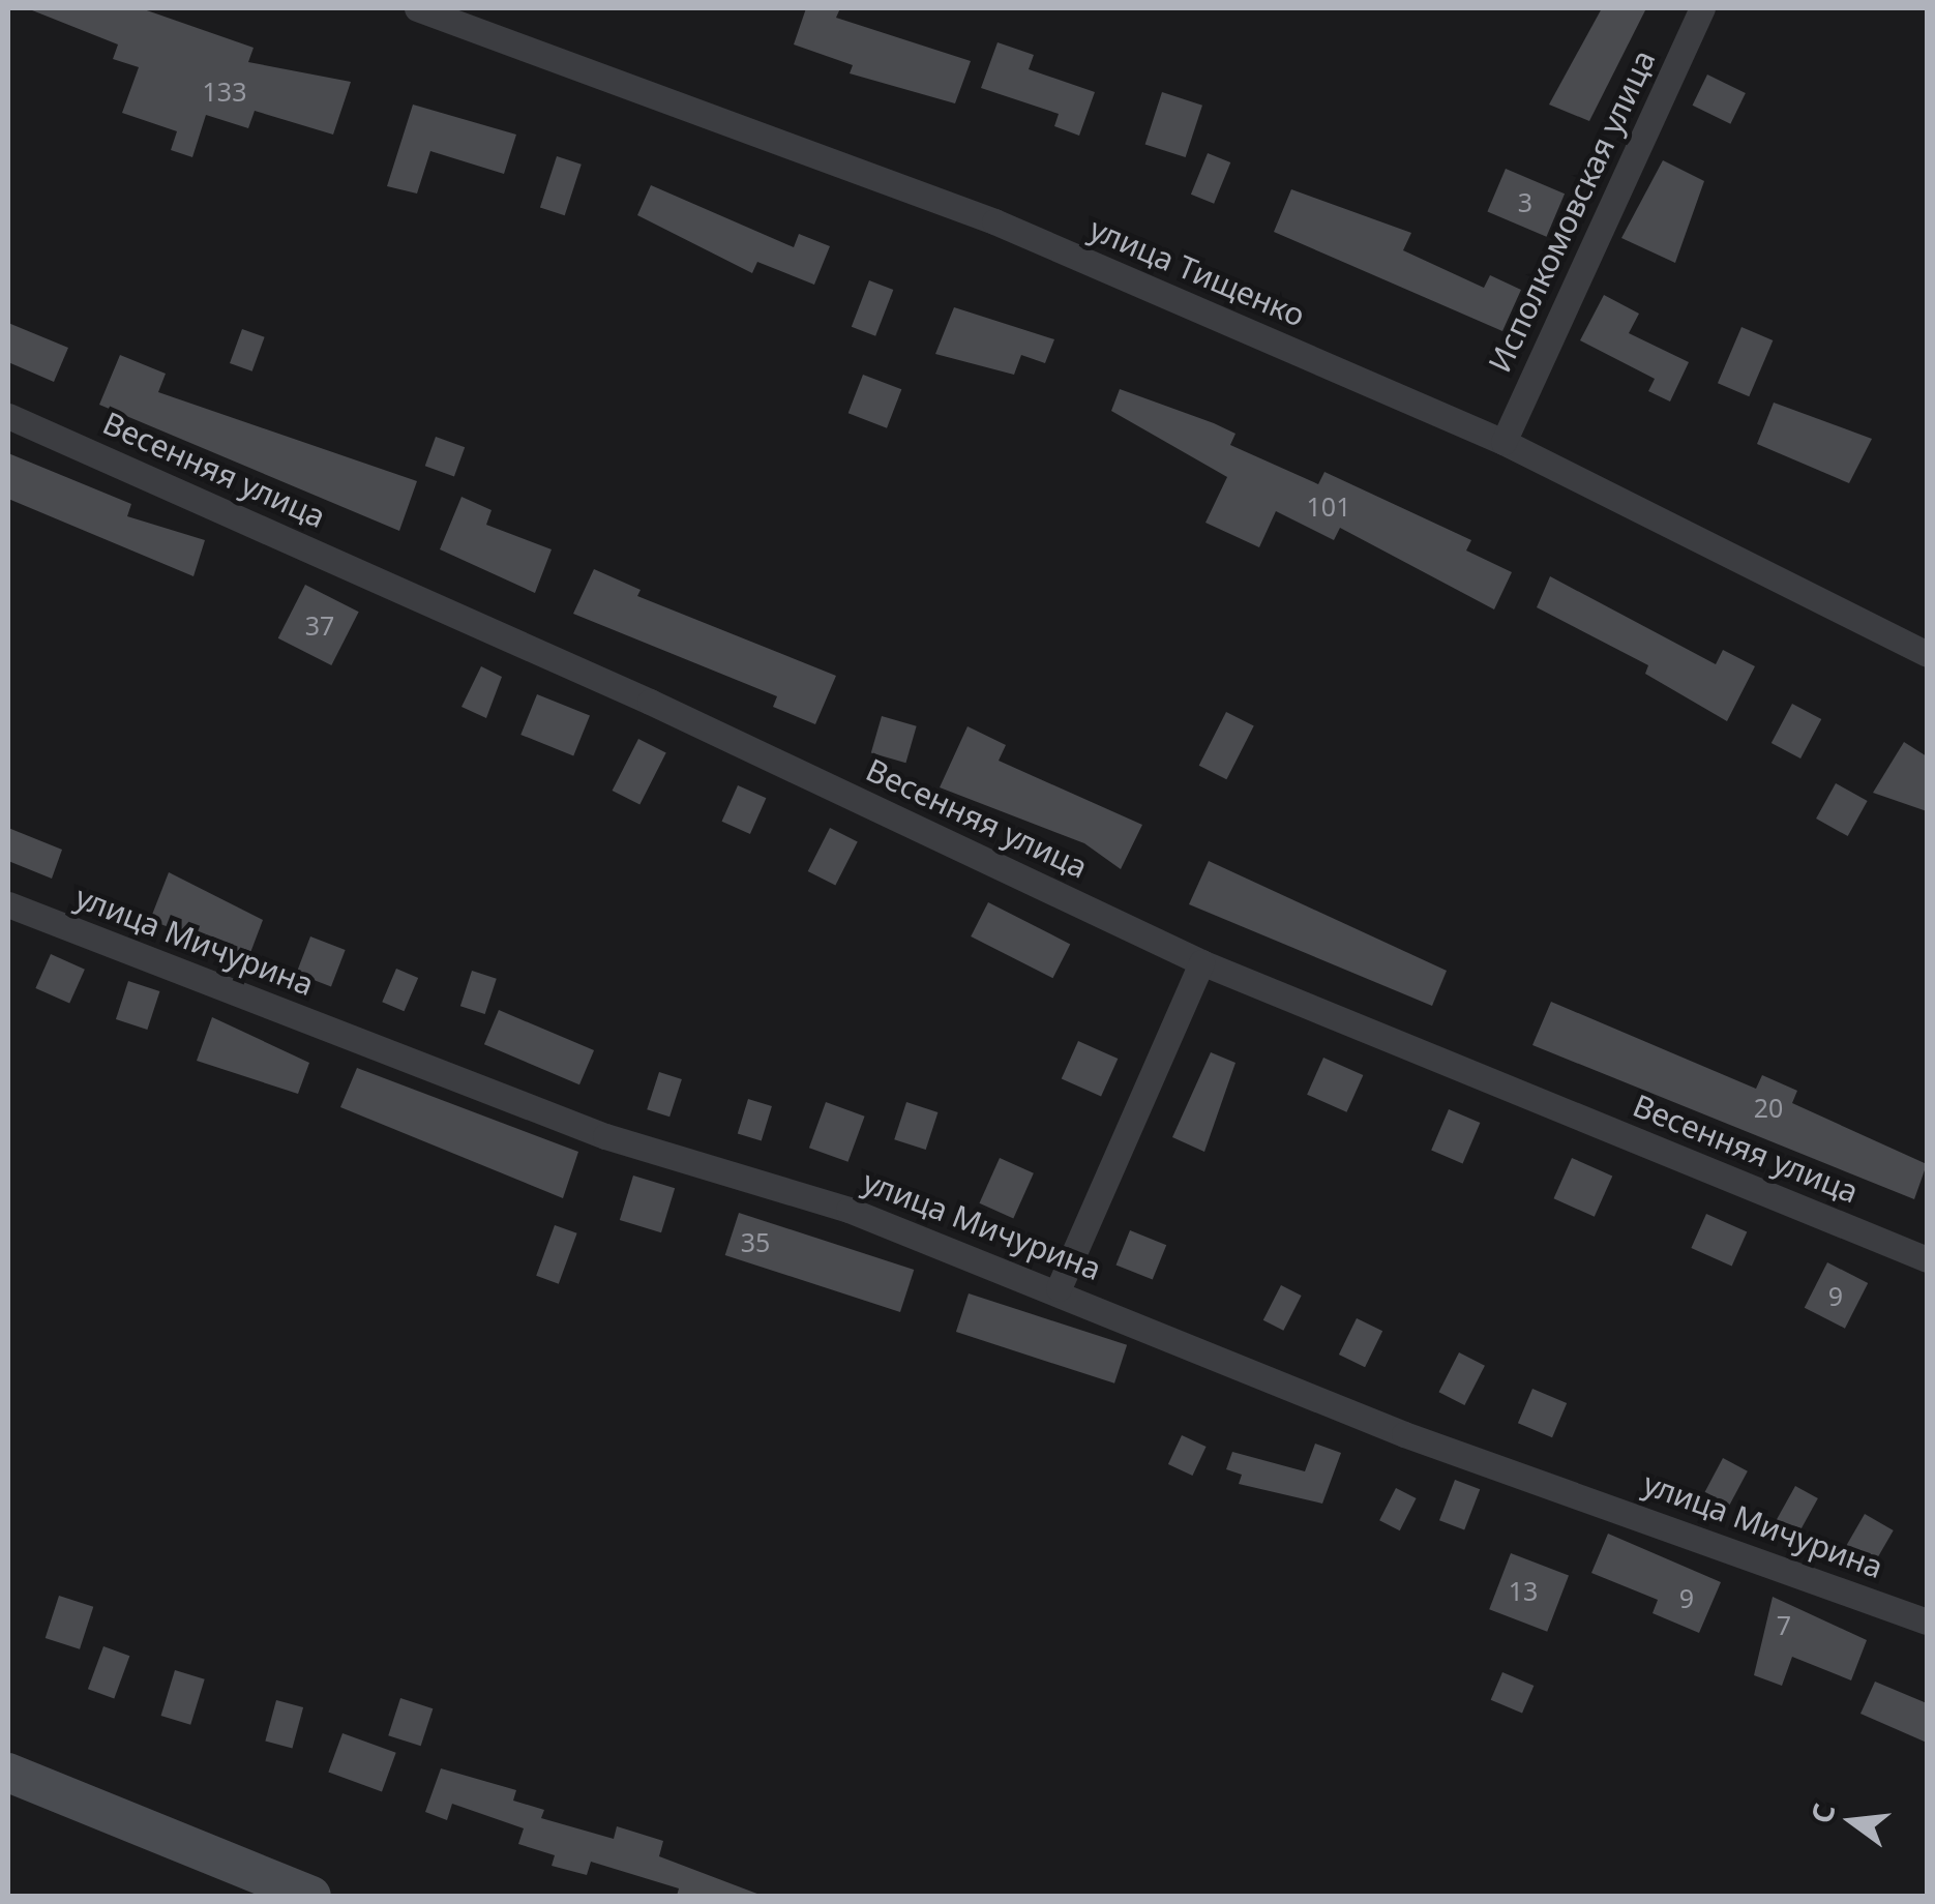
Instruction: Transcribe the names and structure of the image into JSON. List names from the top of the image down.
{
  "streets": {
    "street": [
      "Исполкомовская улица",
      "улица Тищенко",
      "Весенняя улица",
      "улица Мичурина"
    ]
  },
  "crossings": [
    ["Исполкомовская улица", "улица Тищенко"]
  ],
  "house_numbers": [
    "133",
    "3",
    "101",
    "37",
    "20",
    "35",
    "9",
    "13",
    "9",
    "7"
  ],
  "north": "left"
}
